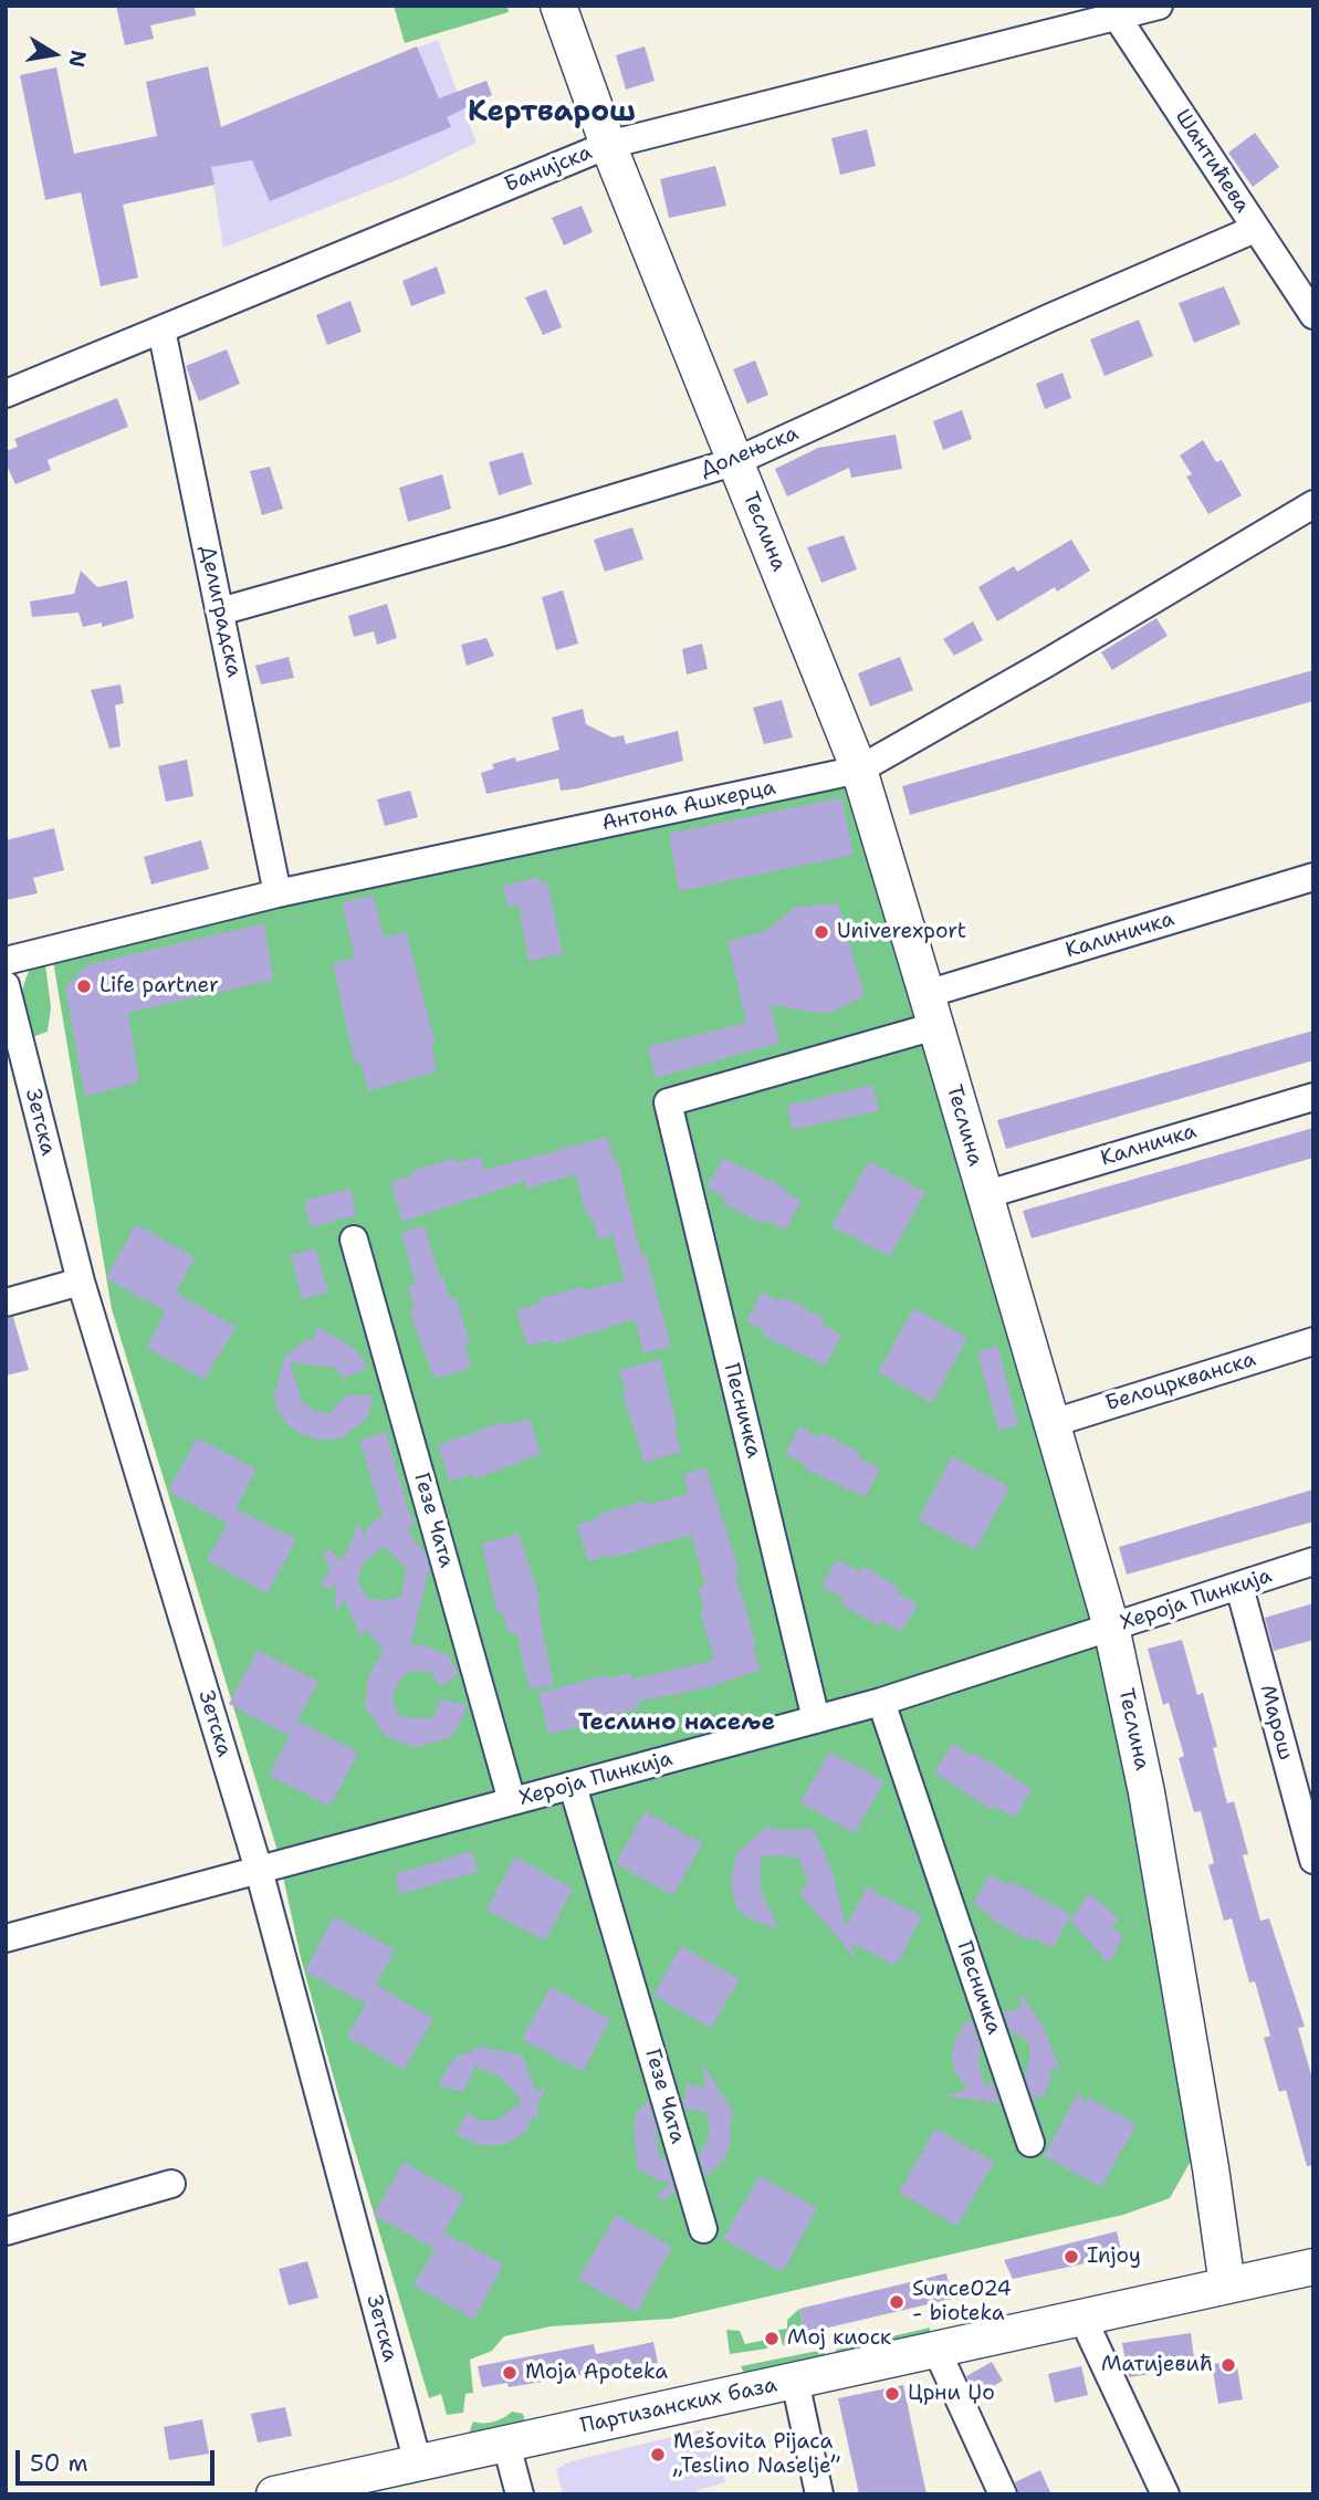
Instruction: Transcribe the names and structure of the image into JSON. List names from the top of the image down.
{
  "streets": {
    "street": [
      "Шантићева",
      "Банијска",
      "Долењска",
      "Теслина",
      "Делиградска",
      "Антона Ашкерца",
      "Калиничка",
      "Зетска",
      "Калничка",
      "Белоцркванска",
      "Песничка",
      "Гезе Чата",
      "Хероја Пинкија",
      "Марош",
      "Партизанских база"
    ]
  },
  "crossings": [
    ["Шантићева", "Банијска"],
    ["Шантићева", "Долењска"],
    ["Банијска", "Теслина"],
    ["Банијска", "Делиградска"],
    ["Долењска", "Теслина"],
    ["Долењска", "Делиградска"],
    ["Теслина", "Антона Ашкерца"],
    ["Теслина", "Калиничка"],
    ["Теслина", "Калничка"],
    ["Теслина", "Белоцркванска"],
    ["Теслина", "Хероја Пинкија"],
    ["Теслина", "Партизанских база"],
    ["Делиградска", "Антона Ашкерца"],
    ["Калиничка", "Песничка"],
    ["Зетска", "Хероја Пинкија"],
    ["Зетска", "Партизанских база"],
    ["Песничка", "Хероја Пинкија"],
    ["Гезе Чата", "Хероја Пинкија"],
    ["Хероја Пинкија", "Марош"]
  ],
  "districts": ["Кертварош", "Теслино насеље"],
  "places": [
    "Univerexport",
    "Life partner",
    "Injoy",
    "Sunce024 - bioteka",
    "Мој киоск",
    "Матијевић",
    "Moja Apoteka",
    "Црни Џо",
    "Mešovita Pijaca „Teslino Naselje”"
  ],
  "scale_bar": "50 m",
  "north": "right"
}
